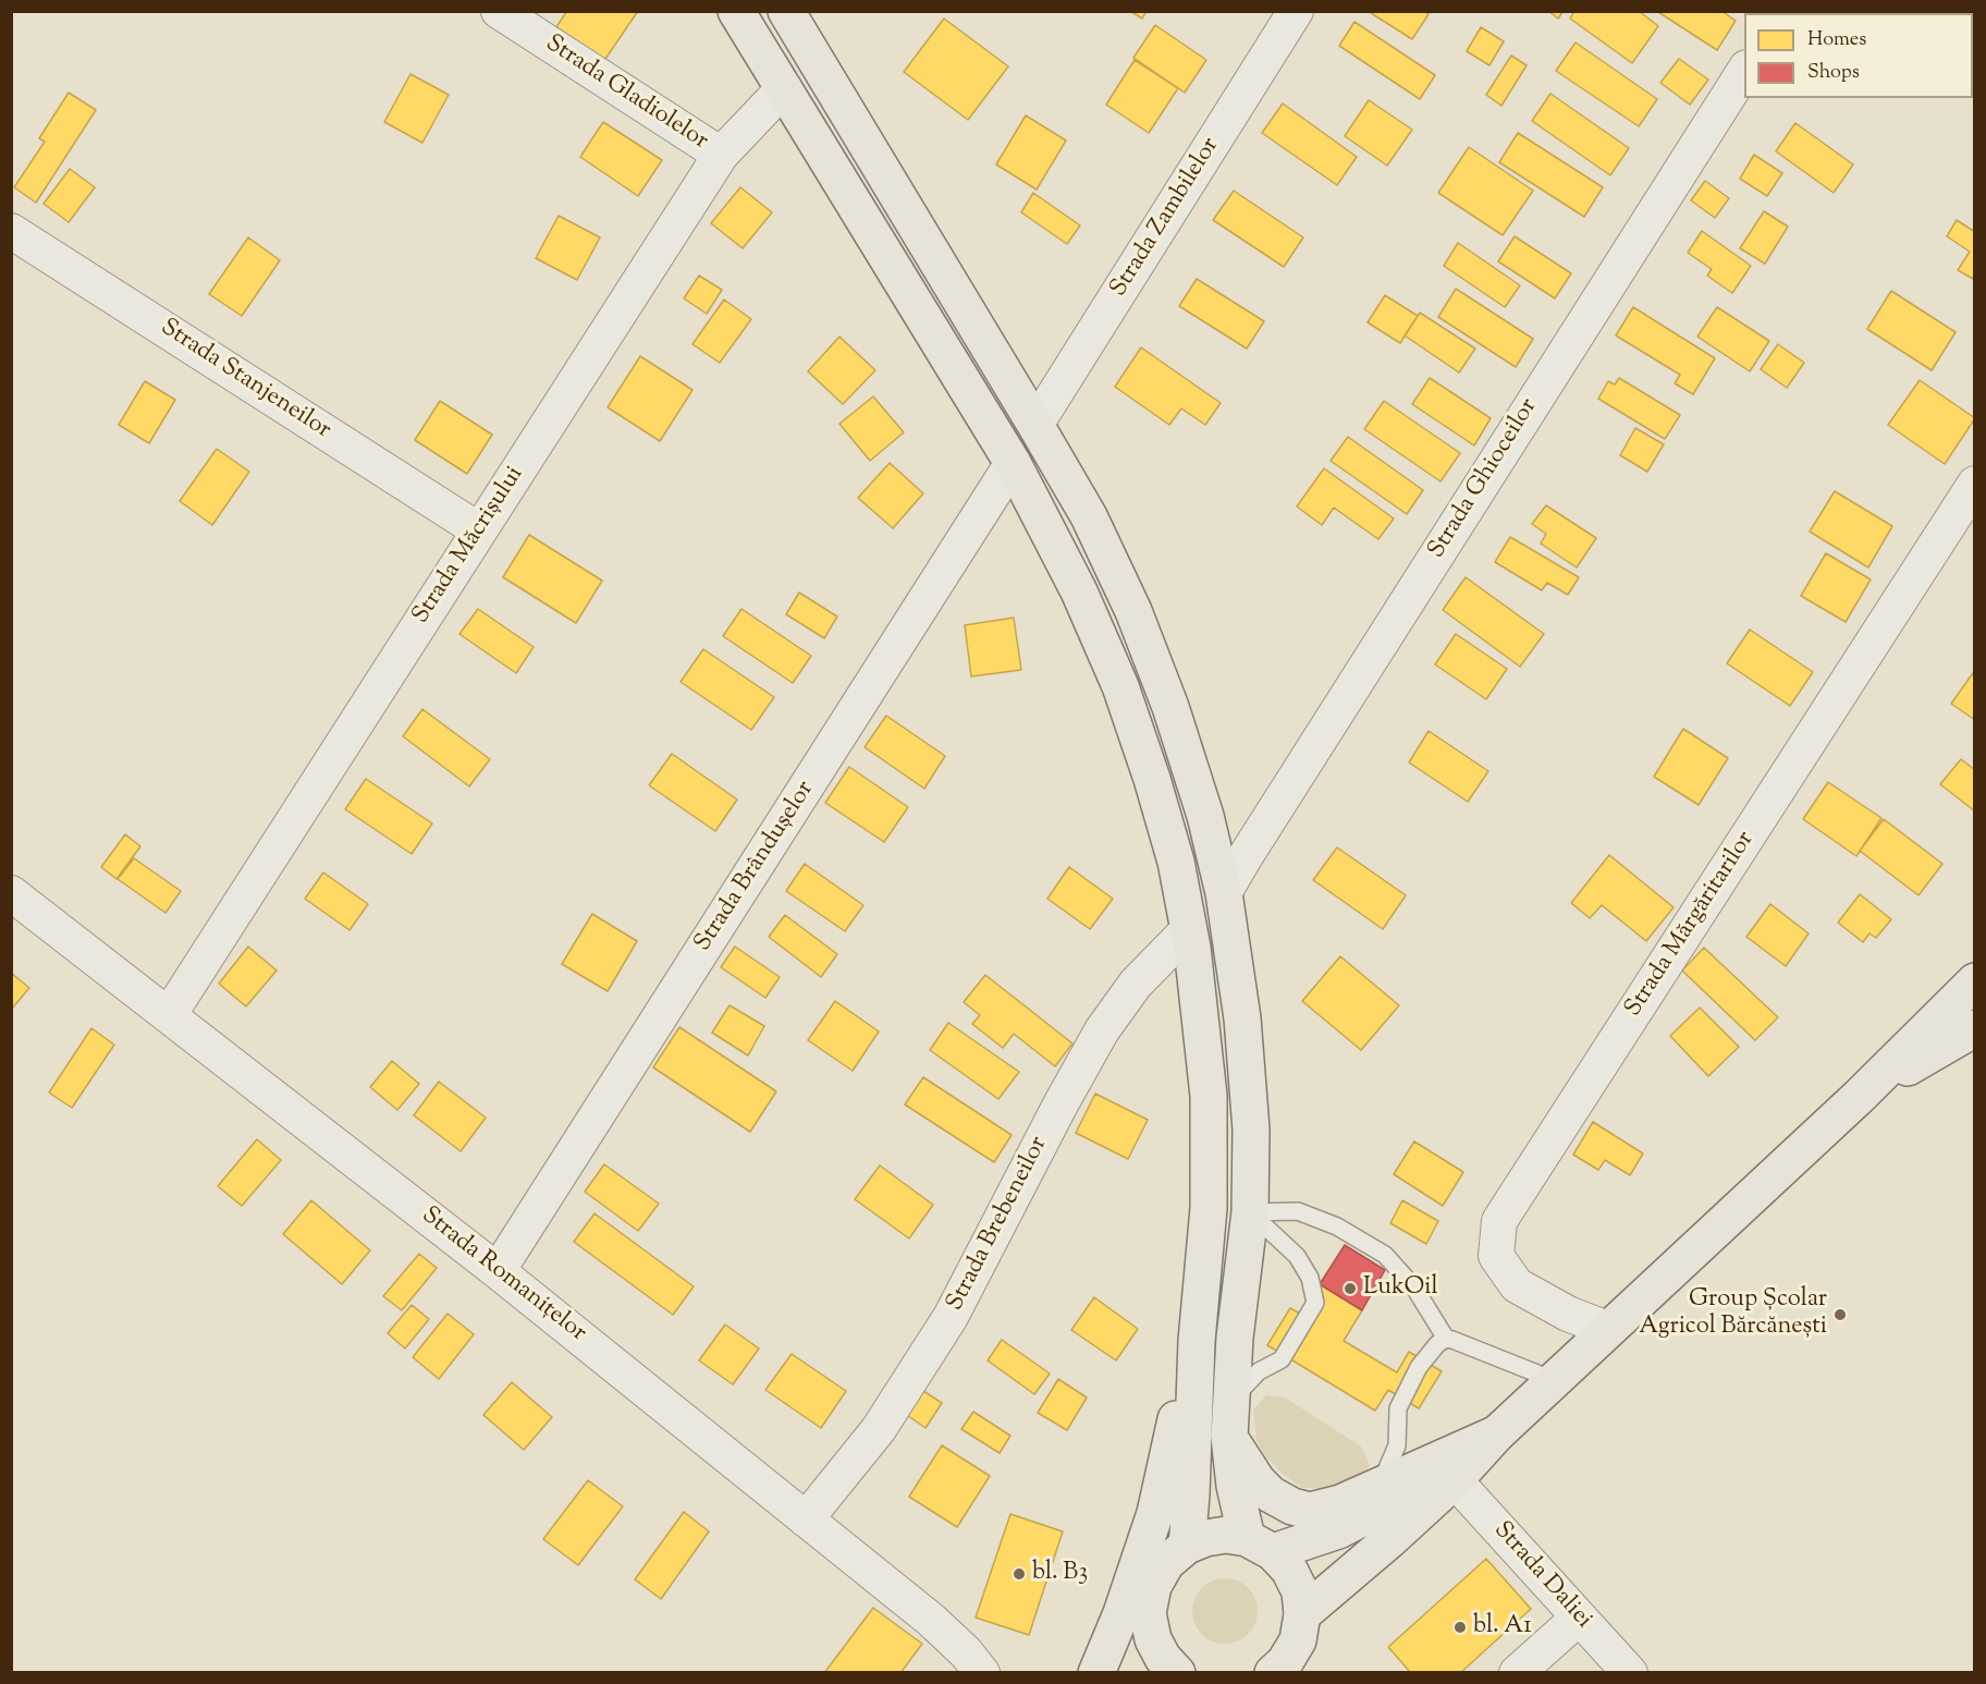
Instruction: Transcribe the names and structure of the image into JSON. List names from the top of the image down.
{
  "streets": {
    "street": [
      "Strada Gladiolelor",
      "Strada Zambilelor",
      "Strada Stanjeneilor",
      "Strada Ghioceilor",
      "Strada Măcrișului",
      "Strada Brândușelor",
      "Strada Mărgăritarilor",
      "Strada Brebeneilor",
      "Strada Romanițelor",
      "Strada Daliei"
    ]
  },
  "crossings": [
    ["Strada Gladiolelor", "Strada Măcrișului"],
    ["Strada Stanjeneilor", "Strada Măcrișului"],
    ["Strada Măcrișului", "Strada Romanițelor"],
    ["Strada Brândușelor", "Strada Romanițelor"],
    ["Strada Brebeneilor", "Strada Romanițelor"]
  ],
  "places": [
    "LukOil",
    "Group Școlar Agricol Bărcănești",
    "bl. B3",
    "bl. A1"
  ],
  "legend": ["Homes", "Shops"]
}
